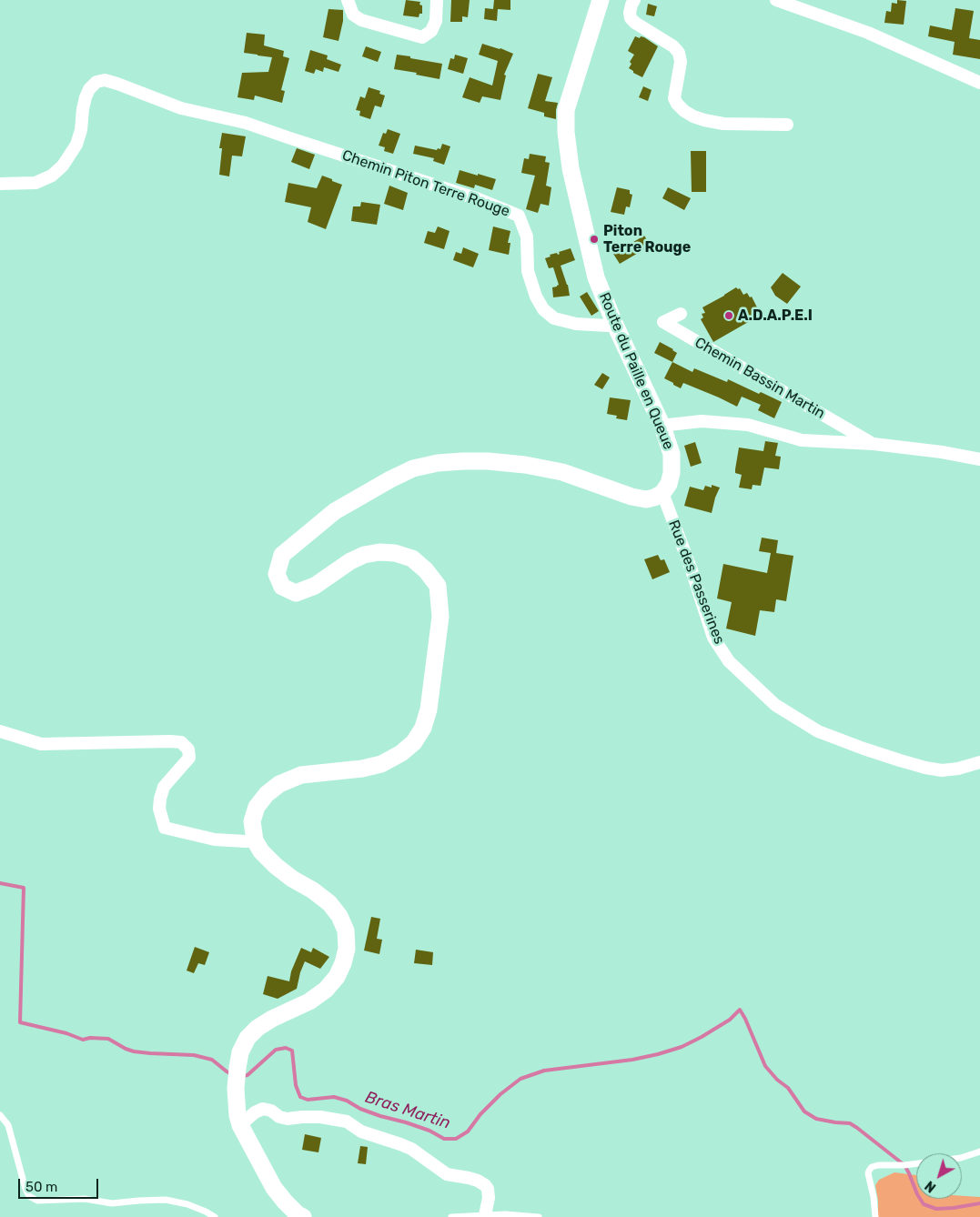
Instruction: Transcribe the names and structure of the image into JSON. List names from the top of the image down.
{
  "streets": {
    "main road": ["Route du Paille en Queue"],
    "street": ["Chemin Piton Terre Rouge", "Chemin Bassin Martin", "Rue des Passerines"]
  },
  "crossings": [
    ["Chemin Piton Terre Rouge", "Route du Paille en Queue"],
    ["Route du Paille en Queue", "Chemin Bassin Martin"],
    ["Route du Paille en Queue", "Rue des Passerines"]
  ],
  "water": ["Bras Martin"],
  "places": ["Piton Terre Rouge", "A.D.A.P.E.I"],
  "scale_bar": "50 m",
  "north": "bottom left"
}
